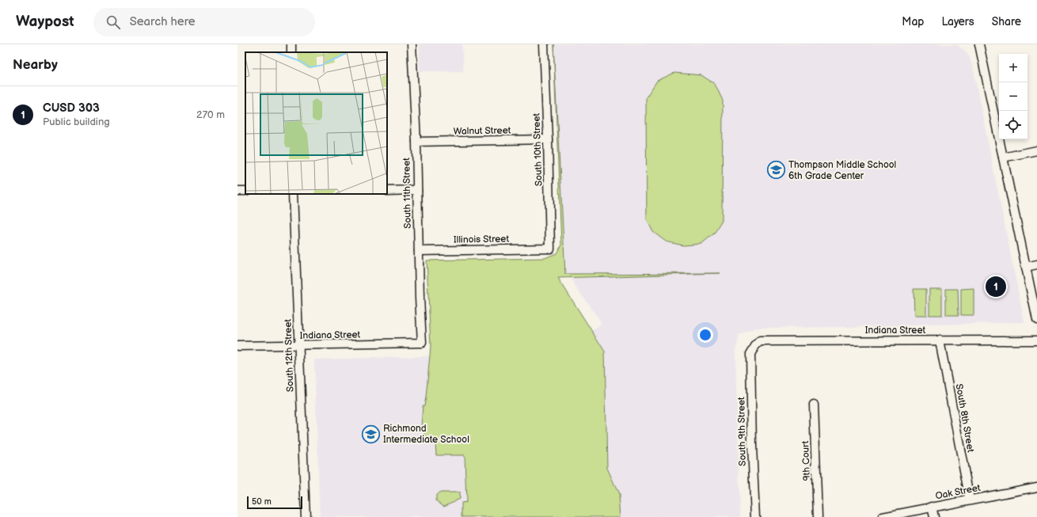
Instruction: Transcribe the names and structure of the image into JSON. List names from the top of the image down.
{
  "streets": {
    "street": [
      "Walnut Street",
      "South 10th Street",
      "South 11th Street",
      "Illinois Street",
      "Indiana Street",
      "South 12th Street",
      "South 8th Street",
      "South 9th Street",
      "9th Court",
      "Oak Street"
    ]
  },
  "crossings": [
    ["Walnut Street", "South 10th Street"],
    ["Walnut Street", "South 11th Street"],
    ["South 10th Street", "Illinois Street"],
    ["South 11th Street", "Illinois Street"],
    ["South 11th Street", "Indiana Street"],
    ["Indiana Street", "South 12th Street"],
    ["Indiana Street", "South 8th Street"],
    ["Indiana Street", "South 9th Street"],
    ["South 8th Street", "Oak Street"]
  ],
  "places": {
    "school or university": ["Thompson Middle School 6th Grade Center", "Richmond Intermediate School"]
  },
  "scale_bar": "50 m",
  "page": {
    "header": "Waypost",
    "search": "Search here",
    "nav": ["Map", "Layers", "Share"],
    "heading": "Nearby",
    "map_buttons": ["+", "−"],
    "list": [
      {
        "mark": "1",
        "name": "CUSD 303",
        "note": "Public building",
        "value": "270 m"
      }
    ],
    "pins": "1",
    "scale": "50 m"
  }
}
